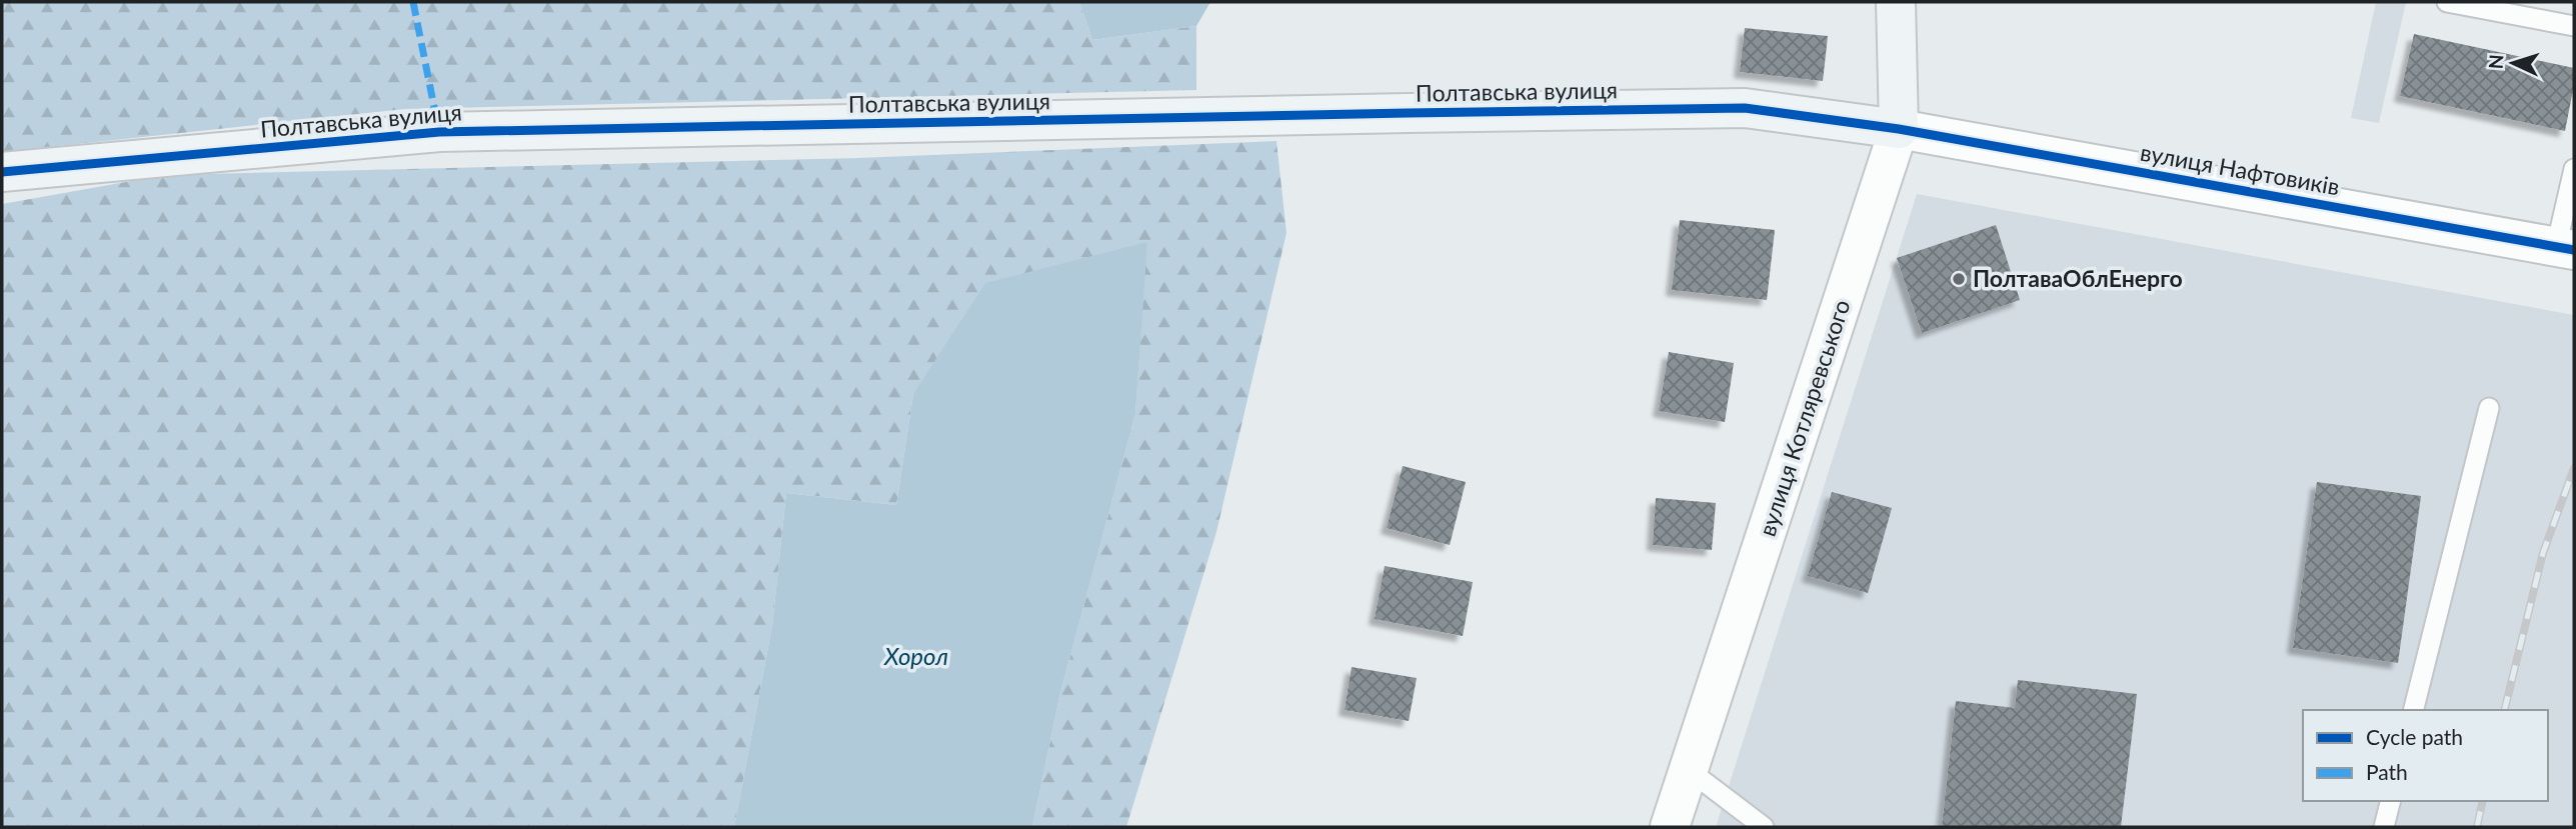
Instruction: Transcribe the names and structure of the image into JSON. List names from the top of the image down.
{
  "streets": {
    "street": ["Полтавська вулиця", "вулиця Нафтовиків", "вулиця Котляревського"]
  },
  "crossings": [
    ["Полтавська вулиця", "вулиця Нафтовиків"],
    ["Полтавська вулиця", "вулиця Котляревського"],
    ["вулиця Нафтовиків", "вулиця Котляревського"]
  ],
  "water": ["Хорол"],
  "places": ["ПолтаваОблЕнерго"],
  "legend": ["Cycle path", "Path"],
  "north": "left"
}
